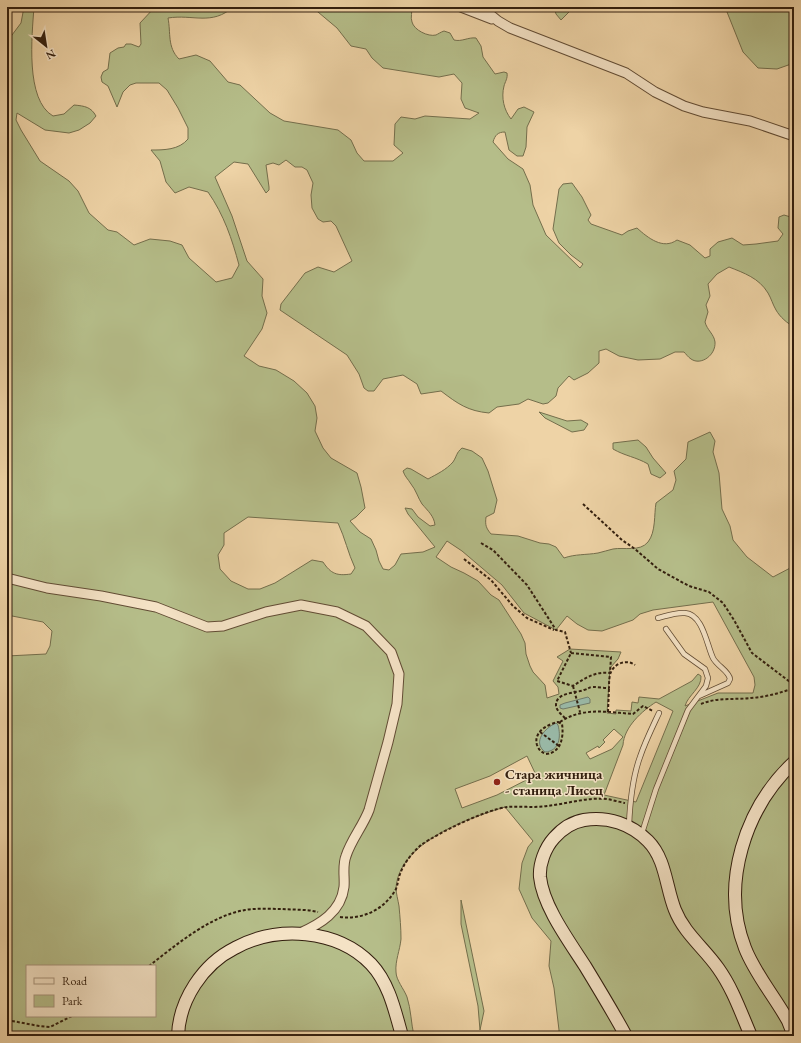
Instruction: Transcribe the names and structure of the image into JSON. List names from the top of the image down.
{
  "places": ["Стара жичница - станица Лисец"],
  "legend": ["Road", "Park"],
  "north": "bottom right"
}
